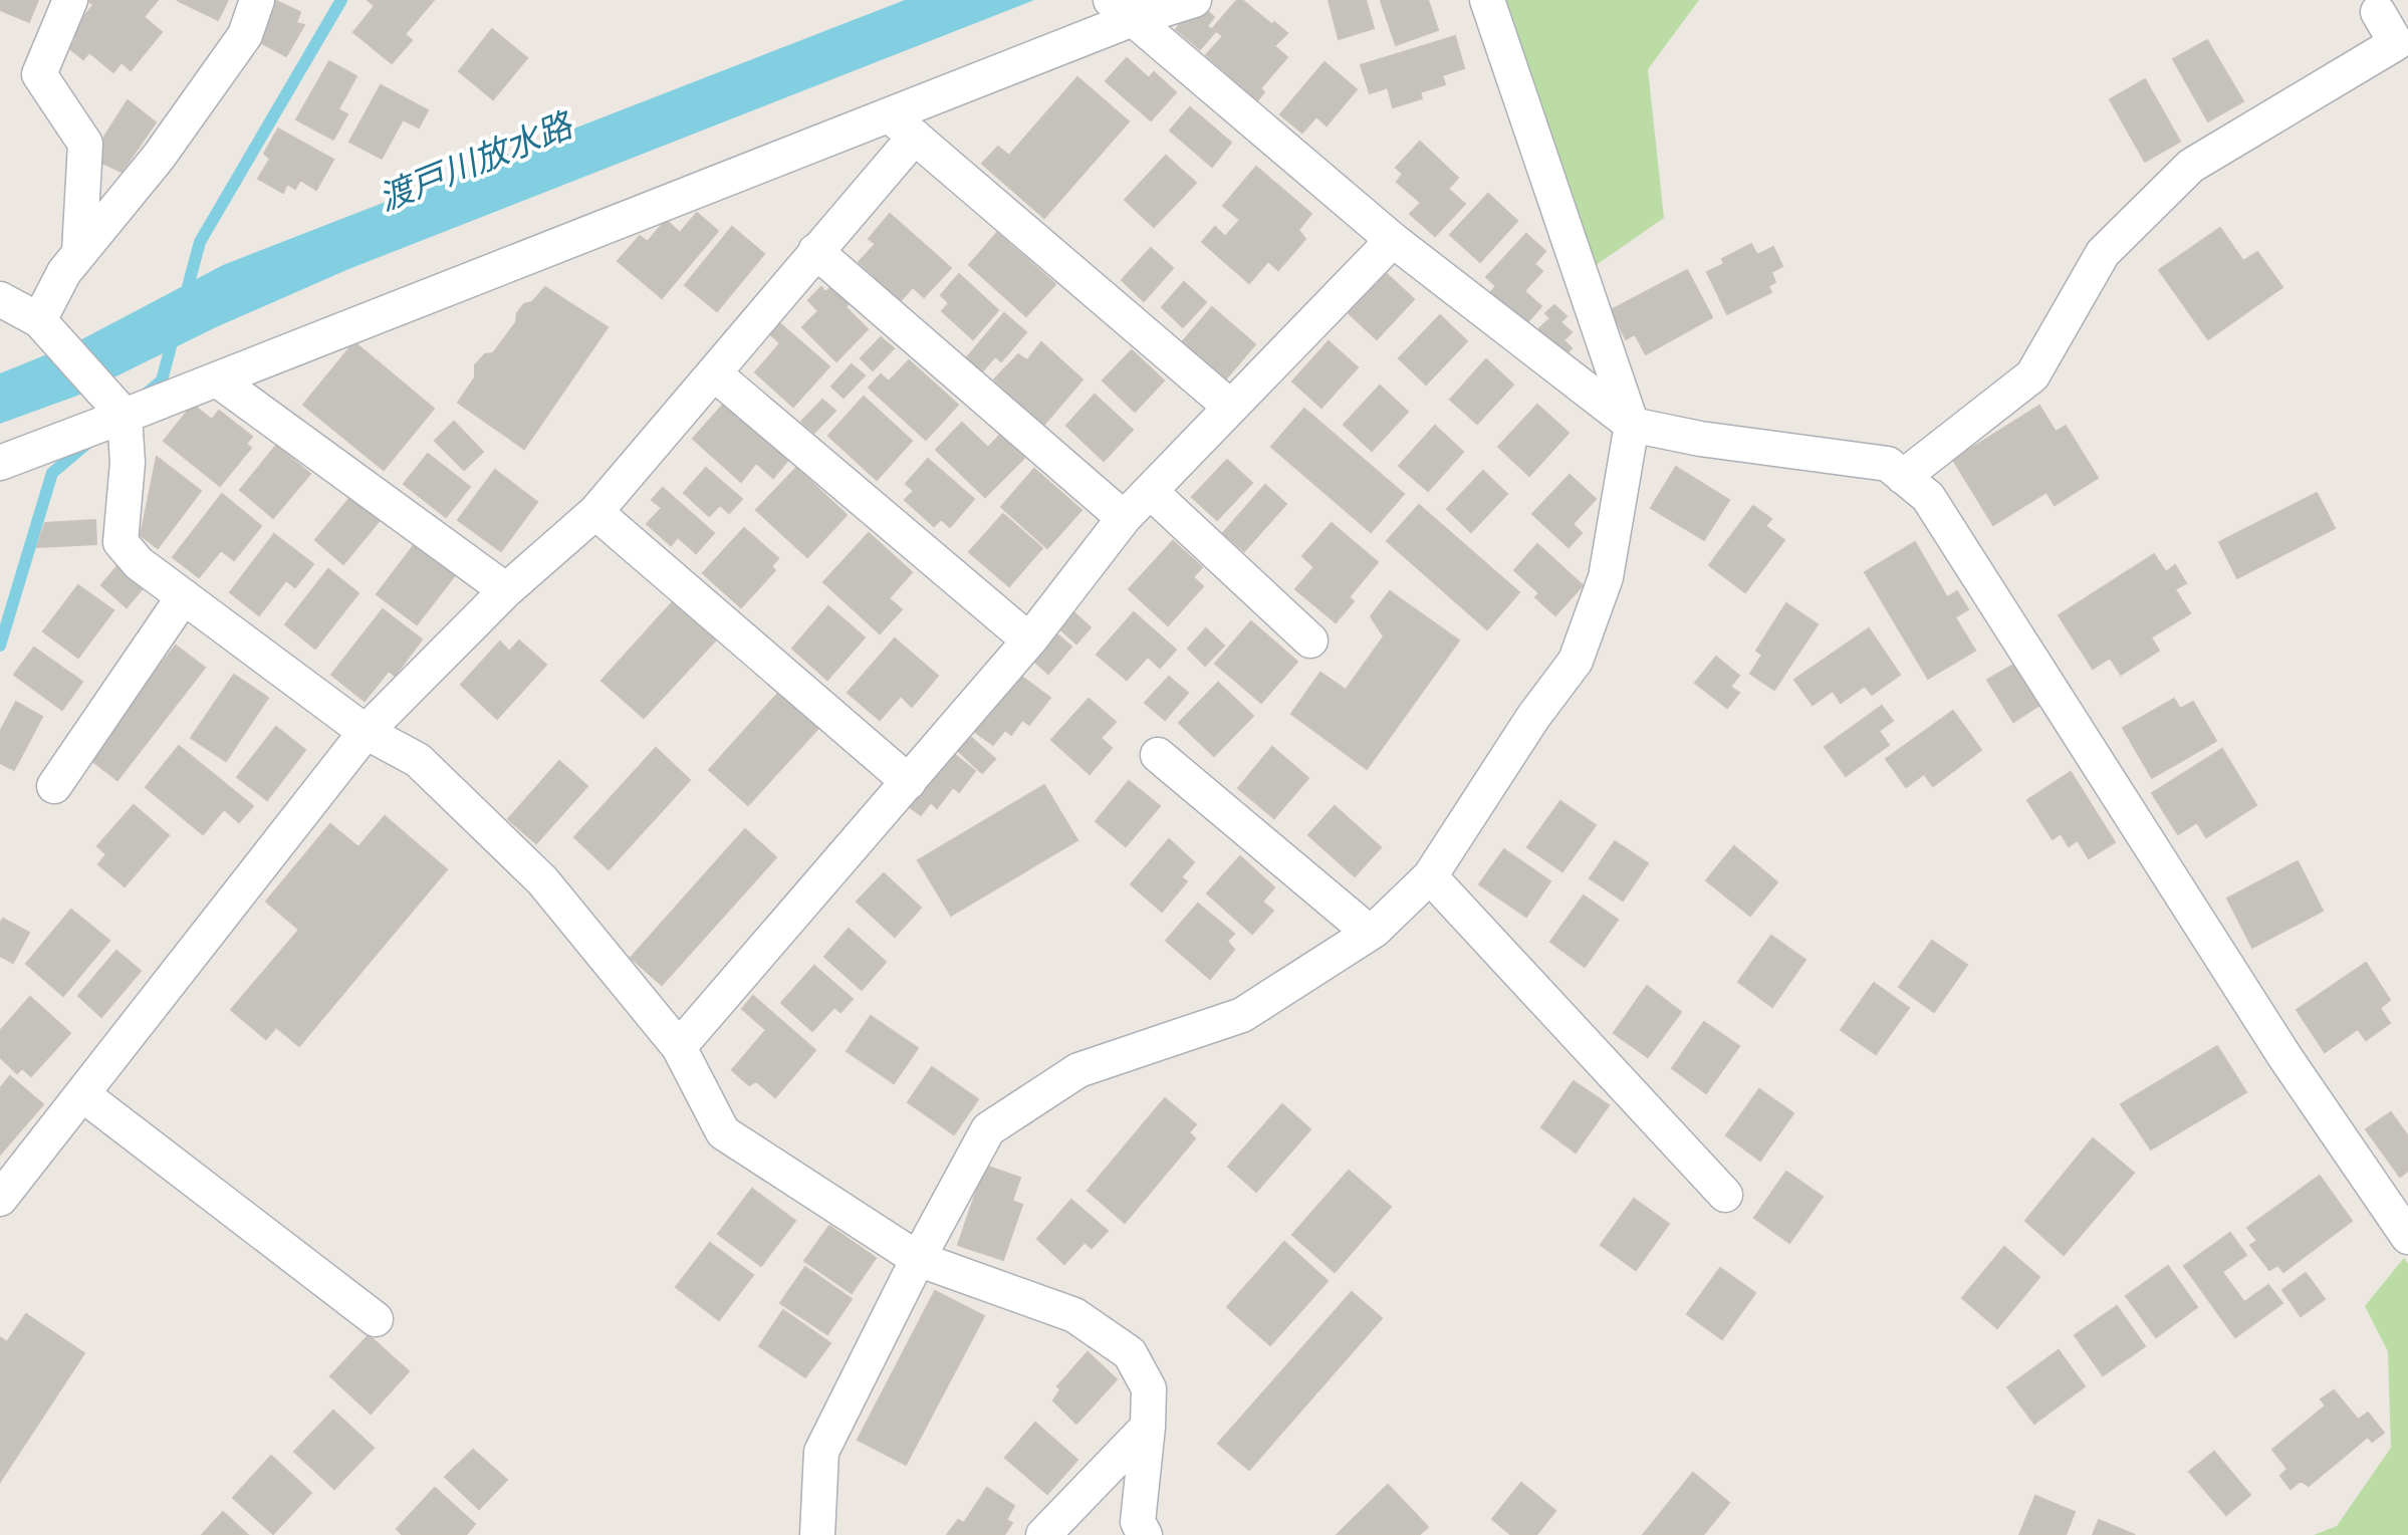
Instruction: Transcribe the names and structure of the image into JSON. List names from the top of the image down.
{
  "water": ["渡戸川放水路"]
}
